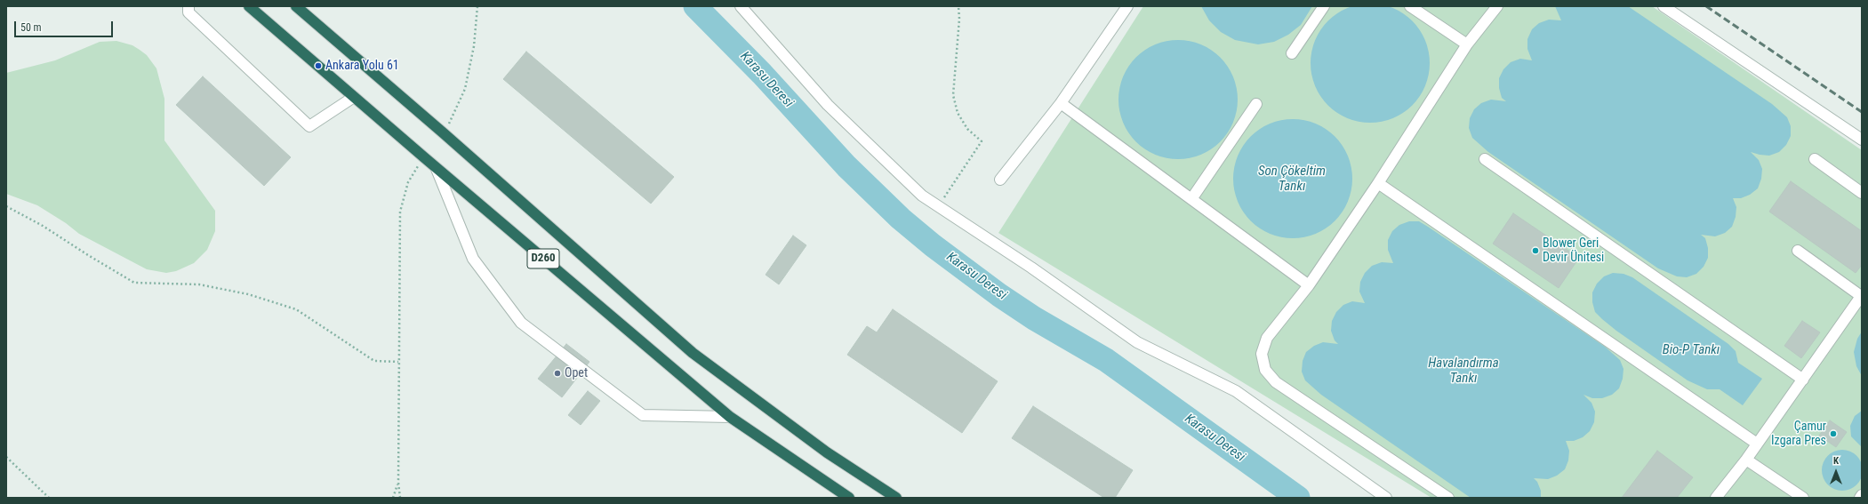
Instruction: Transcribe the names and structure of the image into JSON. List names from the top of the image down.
{
  "streets": {
    "highway": ["D260"]
  },
  "water": [
    "Karasu Deresi",
    "Son Çökeltim Tankı",
    "Bio-P Tankı",
    "Havalandırma Tankı"
  ],
  "places": [
    "Ankara Yolu 61",
    "Blower Geri Devir Ünitesi",
    "Opet",
    "Çamur Izgara Pres"
  ],
  "scale_bar": "50 m",
  "north": "top"
}
